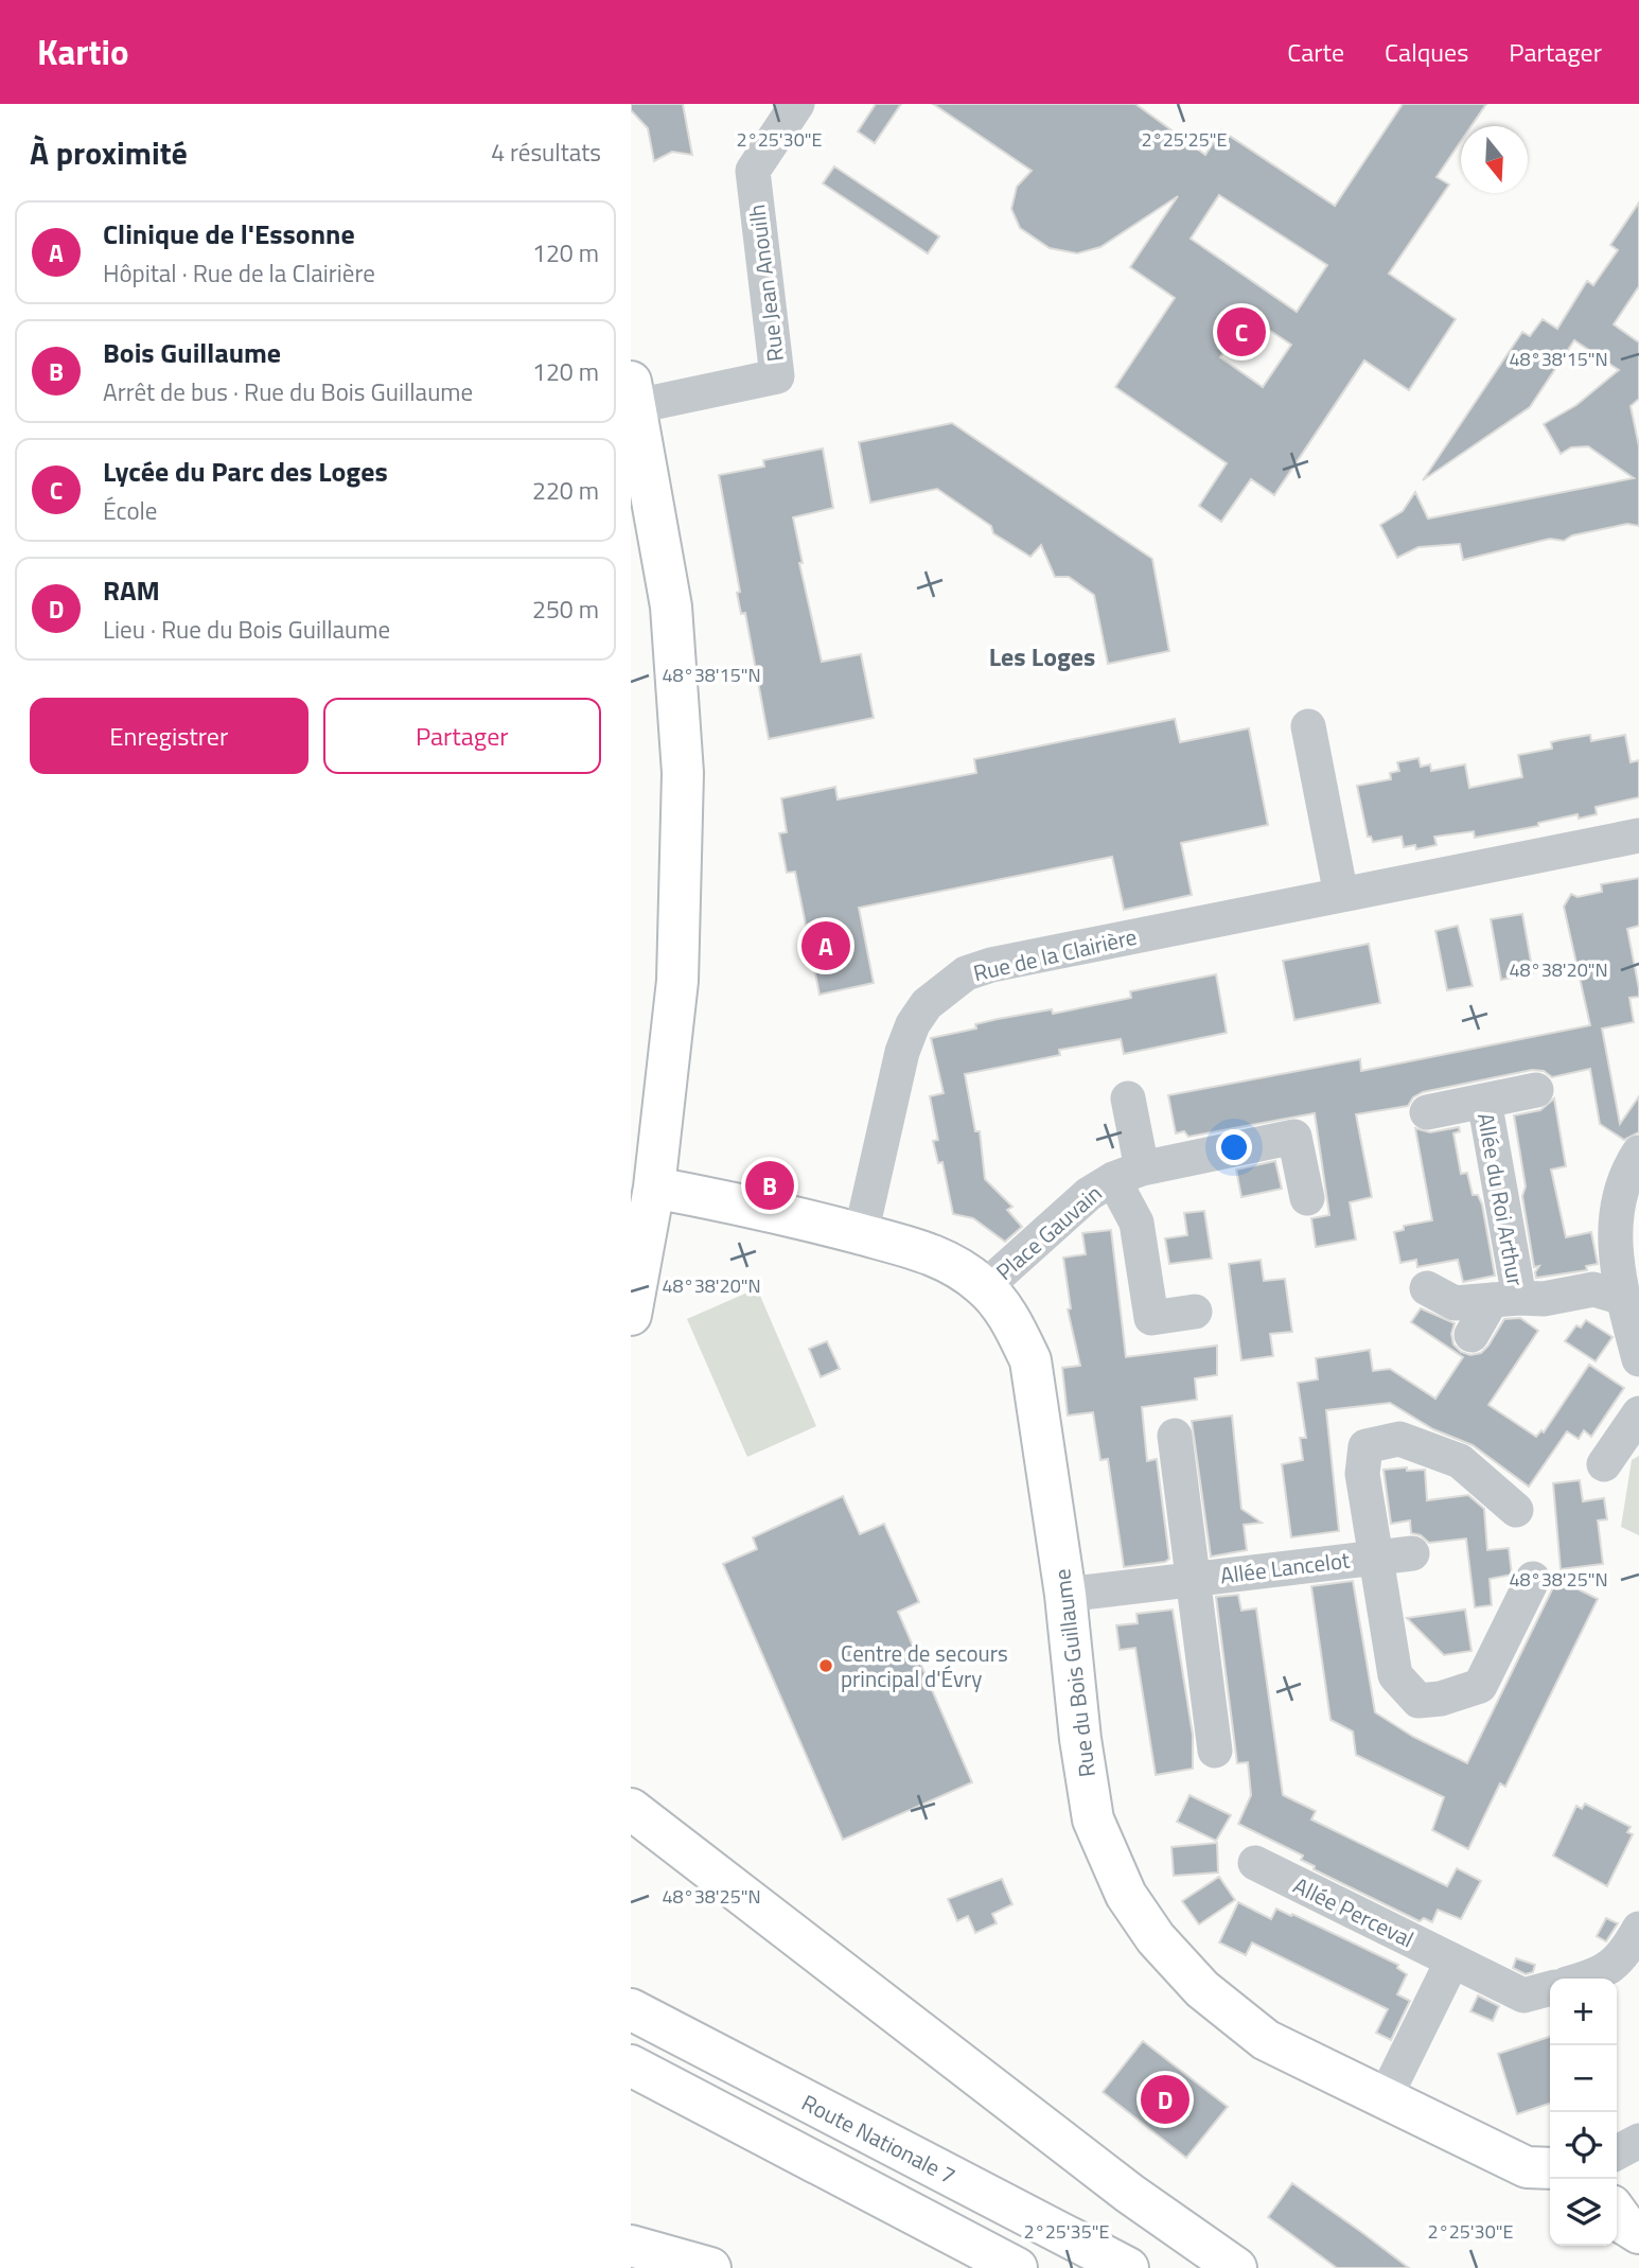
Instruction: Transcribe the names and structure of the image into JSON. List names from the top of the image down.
{
  "streets": {
    "main road": ["Rue du Bois Guillaume", "Route Nationale 7"],
    "street": [
      "Rue Jean Anouilh",
      "Rue de la Clairière",
      "Allée du Roi Arthur",
      "Place Gauvain",
      "Allée Lancelot",
      "Allée Perceval"
    ]
  },
  "crossings": [
    ["Rue de la Clairière", "Rue du Bois Guillaume"],
    ["Place Gauvain", "Rue du Bois Guillaume"],
    ["Allée Lancelot", "Rue du Bois Guillaume"]
  ],
  "districts": ["Les Loges"],
  "places": ["Centre de secours principal d'Évry"],
  "north": "bottom",
  "page": {
    "header": "Kartio",
    "nav": ["Carte", "Calques", "Partager"],
    "heading": ["À proximité", "4 résultats"],
    "list": [
      {
        "mark": "A",
        "name": "Clinique de l'Essonne",
        "note": "Hôpital · Rue de la Clairière",
        "value": "120 m"
      },
      {
        "mark": "B",
        "name": "Bois Guillaume",
        "note": "Arrêt de bus · Rue du Bois Guillaume",
        "value": "120 m"
      },
      {
        "mark": "C",
        "name": "Lycée du Parc des Loges",
        "note": "École",
        "value": "220 m"
      },
      {
        "mark": "D",
        "name": "RAM",
        "note": "Lieu · Rue du Bois Guillaume",
        "value": "250 m"
      }
    ],
    "pins": [
      "C",
      "A",
      "B",
      "D"
    ],
    "buttons": ["Enregistrer", "Partager"],
    "map_buttons": ["+", "−"]
  },
  "coordinates": [
    "2°25'30\"E",
    "2°25'25\"E",
    "48°38'15\"N",
    "48°38'20\"N",
    "48°38'25\"N",
    "2°25'35\"E"
  ]
}
